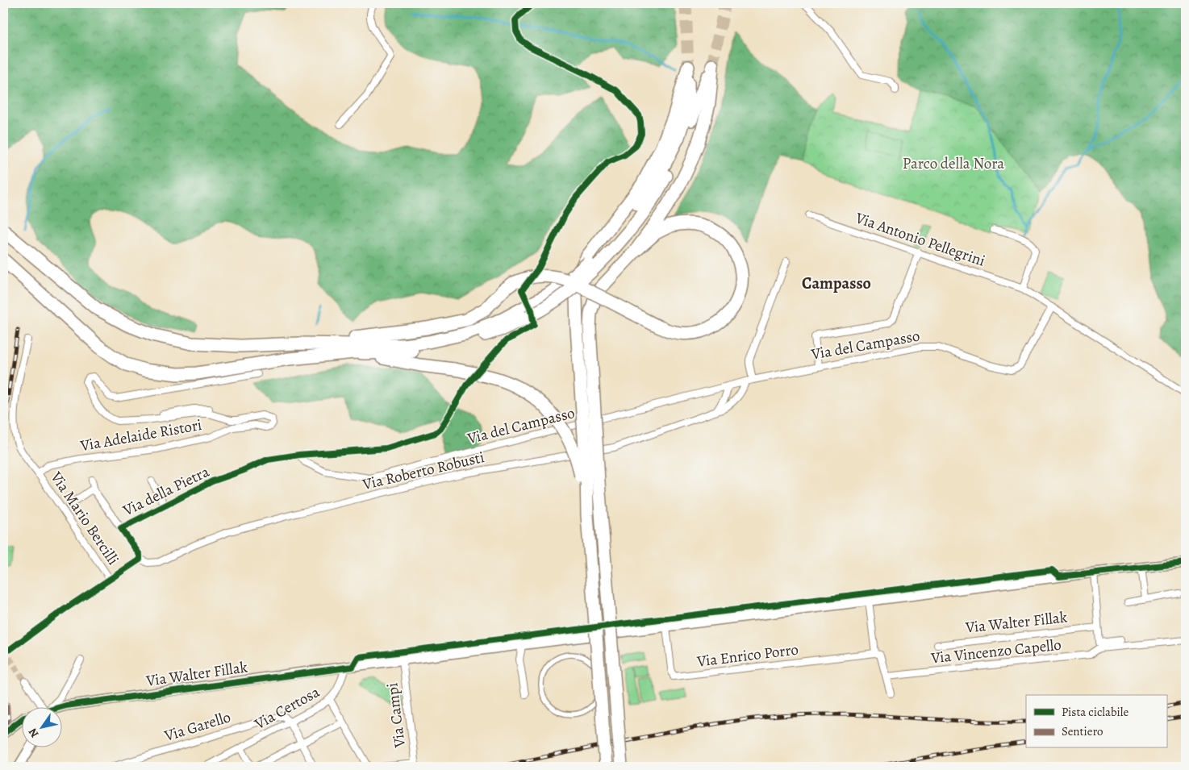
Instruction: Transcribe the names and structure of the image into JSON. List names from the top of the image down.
{
  "streets": {
    "main road": ["Via Walter Fillak"],
    "street": [
      "Via Antonio Pellegrini",
      "Via del Campasso",
      "Via Adelaide Ristori",
      "Via Roberto Robusti",
      "Via della Pietra",
      "Via Mario Bercilli",
      "Via Vincenzo Capello",
      "Via Enrico Porro",
      "Via Certosa",
      "Via Campi",
      "Via Garello"
    ]
  },
  "crossings": [
    ["Via Antonio Pellegrini", "Via del Campasso"],
    ["Via del Campasso", "Via Roberto Robusti"],
    ["Via del Campasso", "Via della Pietra"],
    ["Via Adelaide Ristori", "Via Mario Bercilli"],
    ["Via Roberto Robusti", "Via della Pietra"],
    ["Via Walter Fillak", "Via Enrico Porro"],
    ["Via Walter Fillak", "Via Certosa"],
    ["Via Walter Fillak", "Via Campi"],
    ["Via Certosa", "Via Garello"]
  ],
  "districts": ["Campasso"],
  "parks": ["Parco della Nora"],
  "legend": ["Pista ciclabile", "Sentiero"],
  "north": "bottom left"
}
